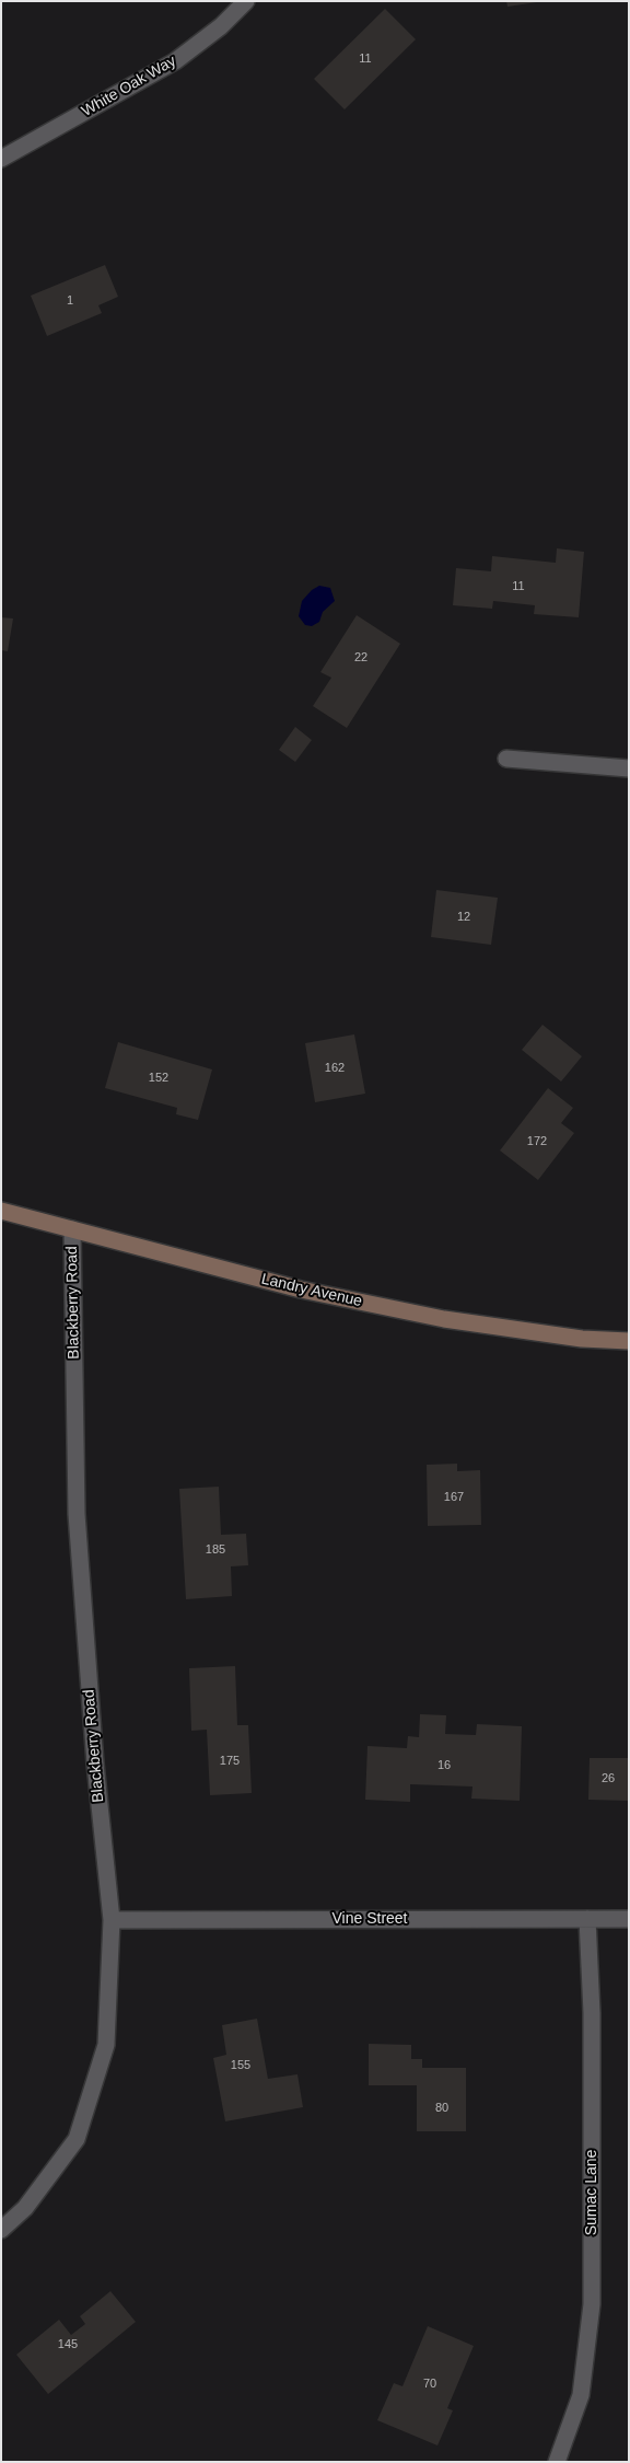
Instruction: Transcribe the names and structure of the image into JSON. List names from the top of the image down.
{
  "streets": {
    "street": [
      "White Oak Way",
      "Landry Avenue",
      "Blackberry Road",
      "Vine Street",
      "Sumac Lane"
    ]
  },
  "crossings": [
    ["Landry Avenue", "Blackberry Road"],
    ["Blackberry Road", "Vine Street"],
    ["Vine Street", "Sumac Lane"]
  ],
  "house_numbers": [
    "11",
    "1",
    "11",
    "22",
    "12",
    "162",
    "152",
    "172",
    "167",
    "185",
    "175",
    "16",
    "26",
    "155",
    "80",
    "145",
    "70"
  ]
}
